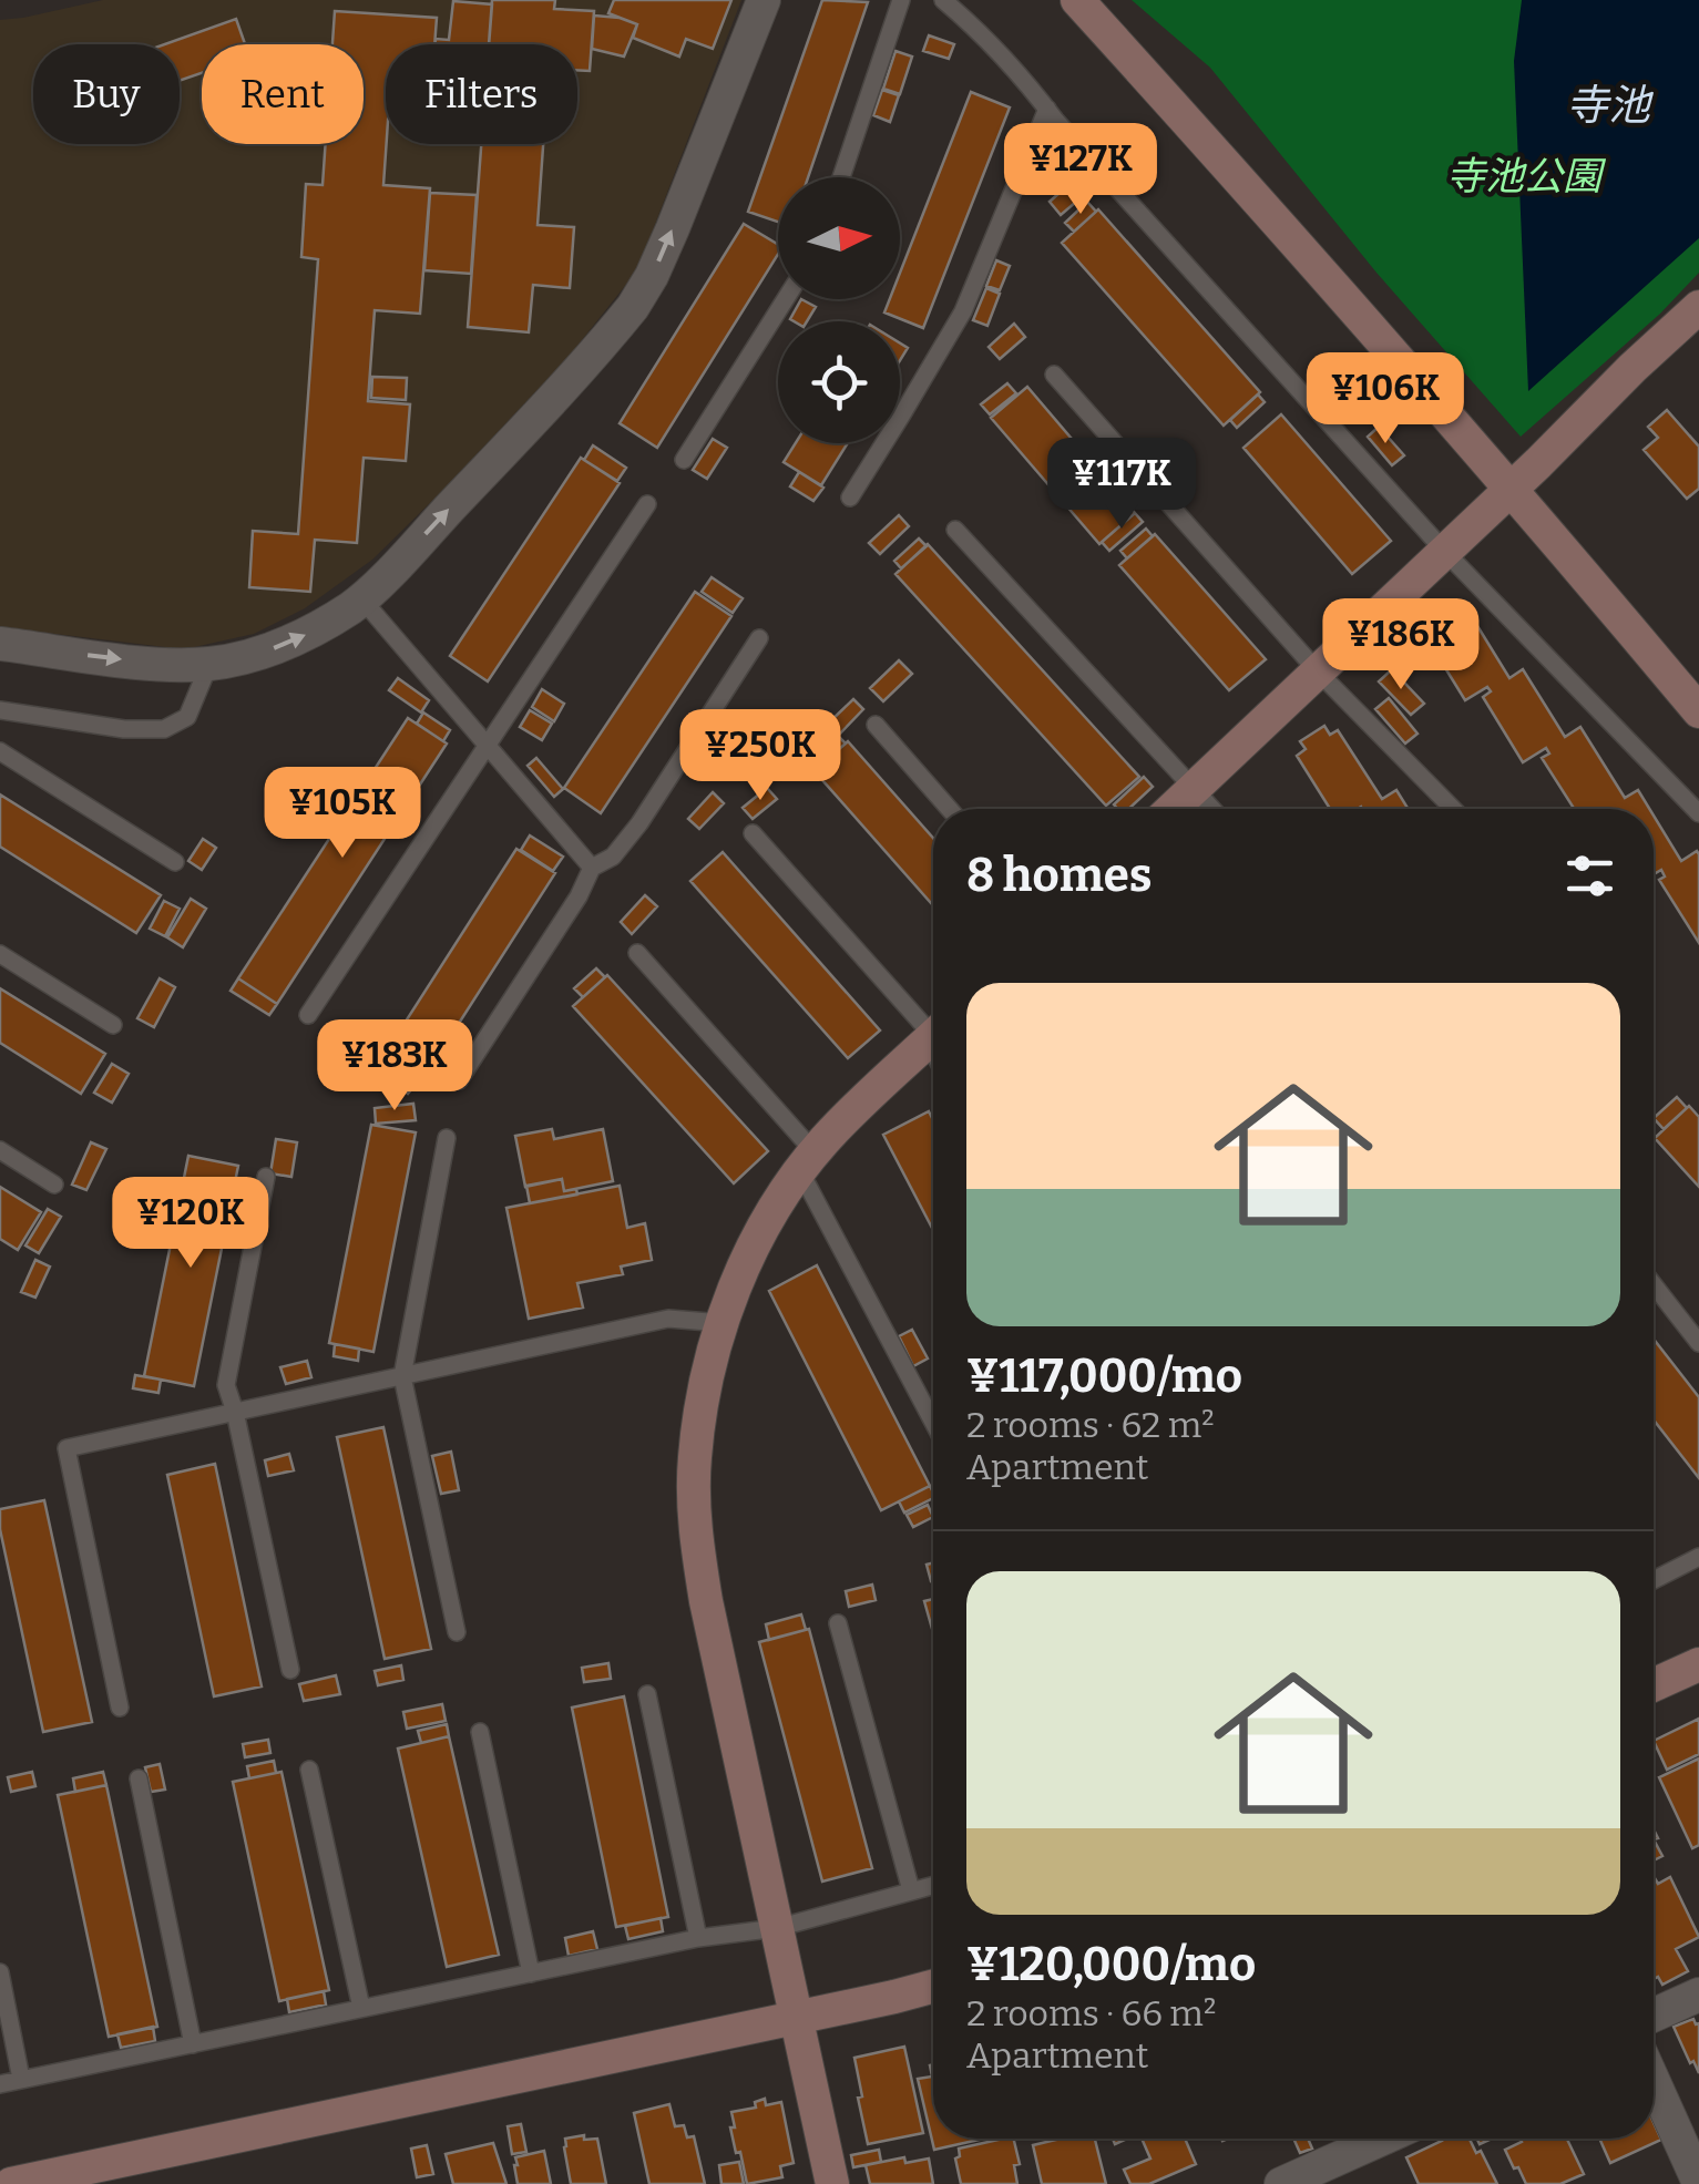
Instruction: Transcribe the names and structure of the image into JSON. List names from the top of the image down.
{
  "water": ["寺池"],
  "parks": ["寺池公園"],
  "north": "right",
  "page": {
    "chip": ["Buy", "Rent", "Filters"],
    "price": [
      "¥127K",
      "¥106K",
      "¥117K",
      "¥186K",
      "¥250K",
      "¥105K",
      "¥183K",
      "¥120K"
    ],
    "heading": "8 homes",
    "list": [
      {
        "name": "¥117,000/mo",
        "note": "2 rooms · 62 m² · Apartment"
      },
      {
        "name": "¥120,000/mo",
        "note": "2 rooms · 66 m² · Apartment"
      }
    ]
  }
}
